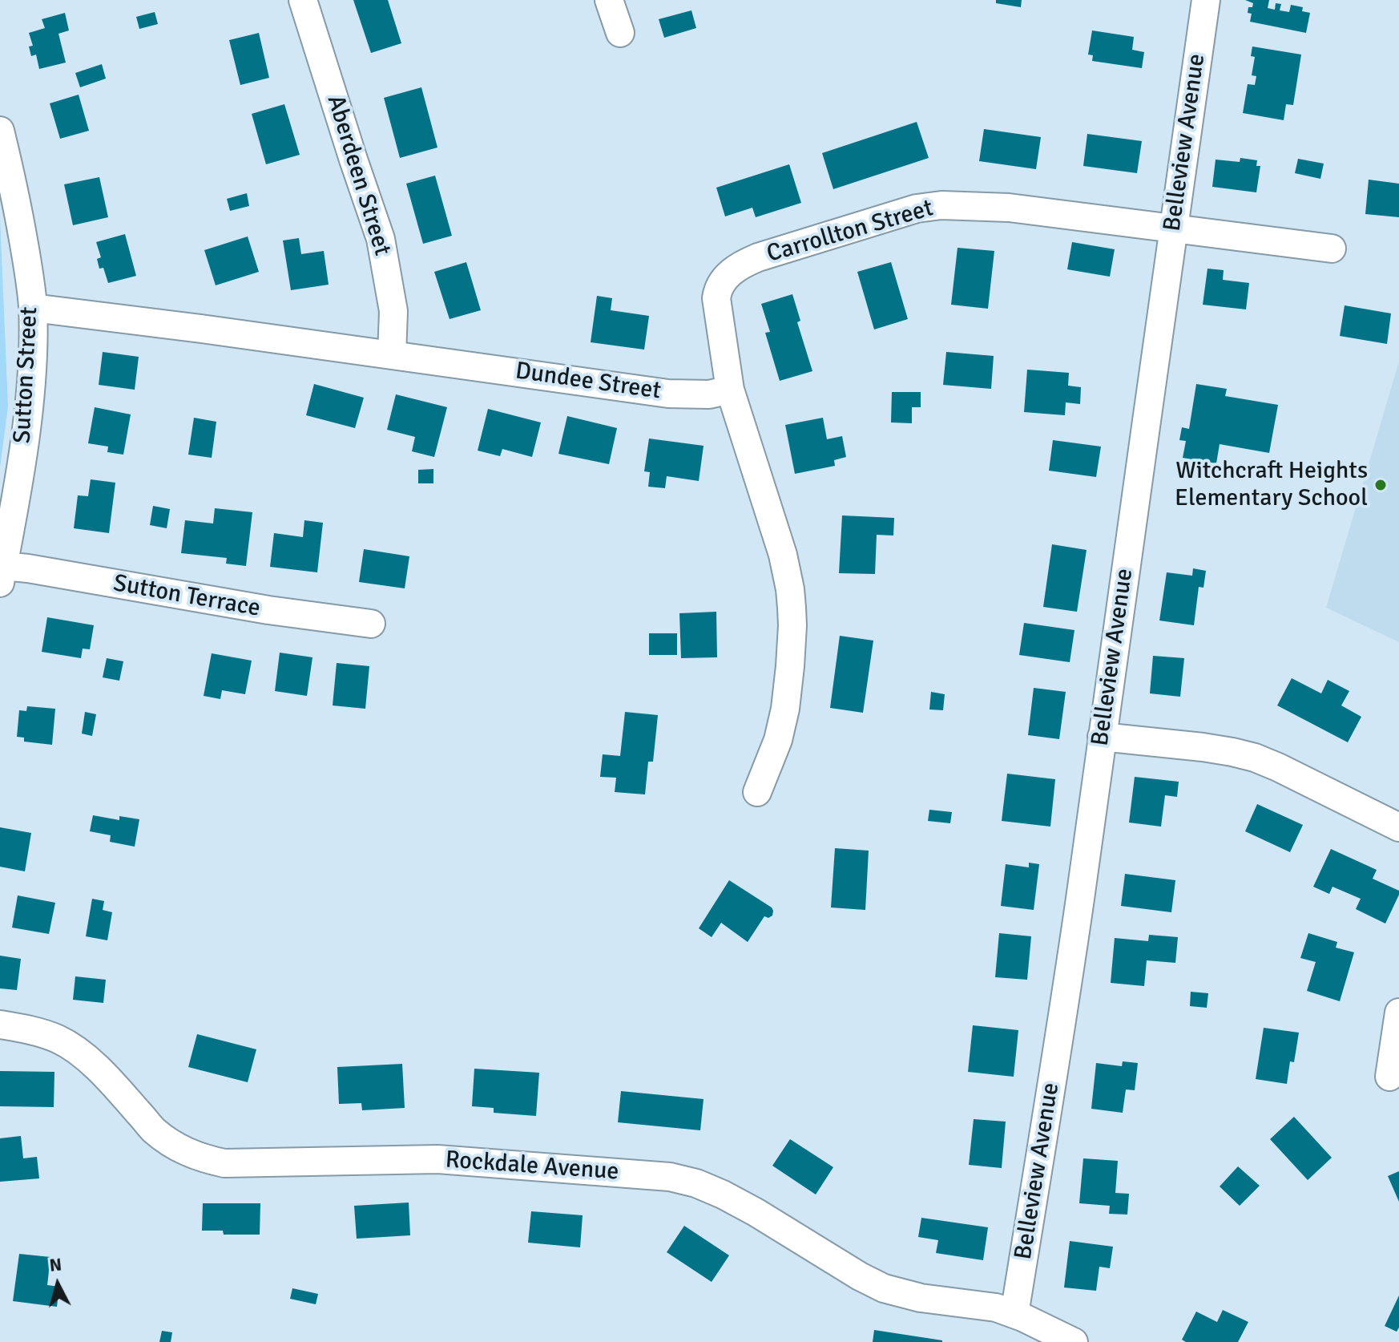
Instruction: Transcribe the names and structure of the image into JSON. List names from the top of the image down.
{
  "streets": {
    "street": [
      "Belleview Avenue",
      "Aberdeen Street",
      "Carrollton Street",
      "Sutton Street",
      "Dundee Street",
      "Sutton Terrace",
      "Rockdale Avenue"
    ]
  },
  "crossings": [
    ["Belleview Avenue", "Carrollton Street"],
    ["Belleview Avenue", "Rockdale Avenue"],
    ["Aberdeen Street", "Dundee Street"],
    ["Carrollton Street", "Dundee Street"],
    ["Sutton Street", "Dundee Street"],
    ["Sutton Street", "Sutton Terrace"]
  ],
  "places": ["Witchcraft Heights Elementary School"],
  "north": "top"
}
